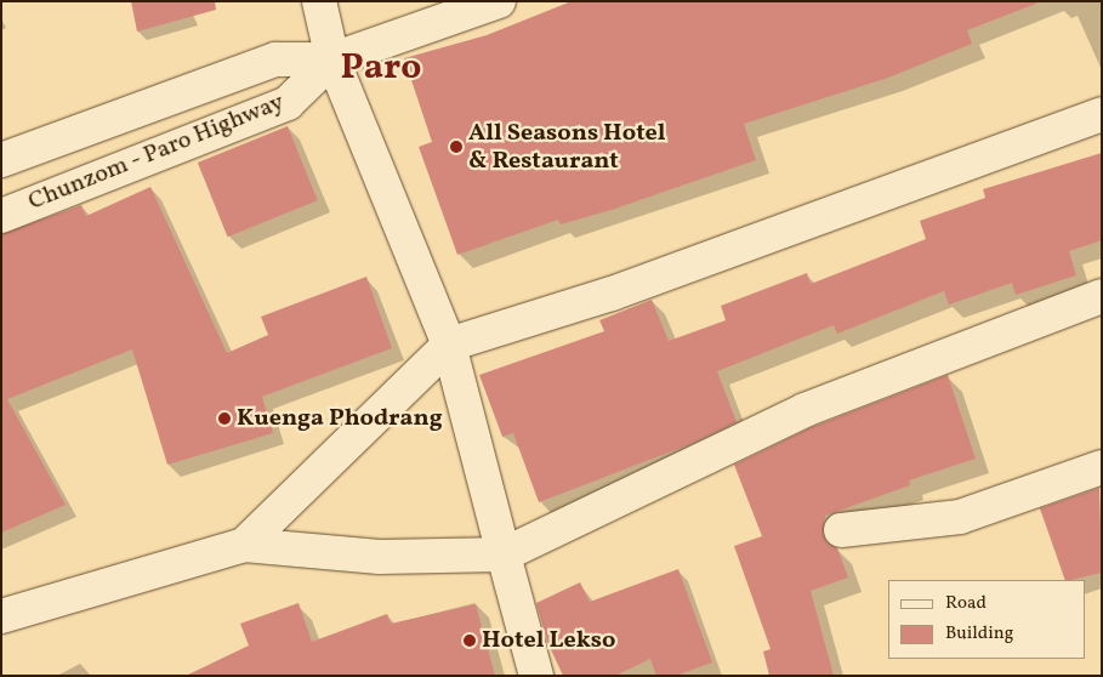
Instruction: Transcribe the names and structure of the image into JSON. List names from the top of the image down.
{
  "streets": {
    "street": ["Chunzom - Paro Highway"]
  },
  "districts": ["Paro"],
  "places": ["All Seasons Hotel & Restaurant", "Kuenga Phodrang", "Hotel Lekso"],
  "legend": ["Road", "Building"]
}
